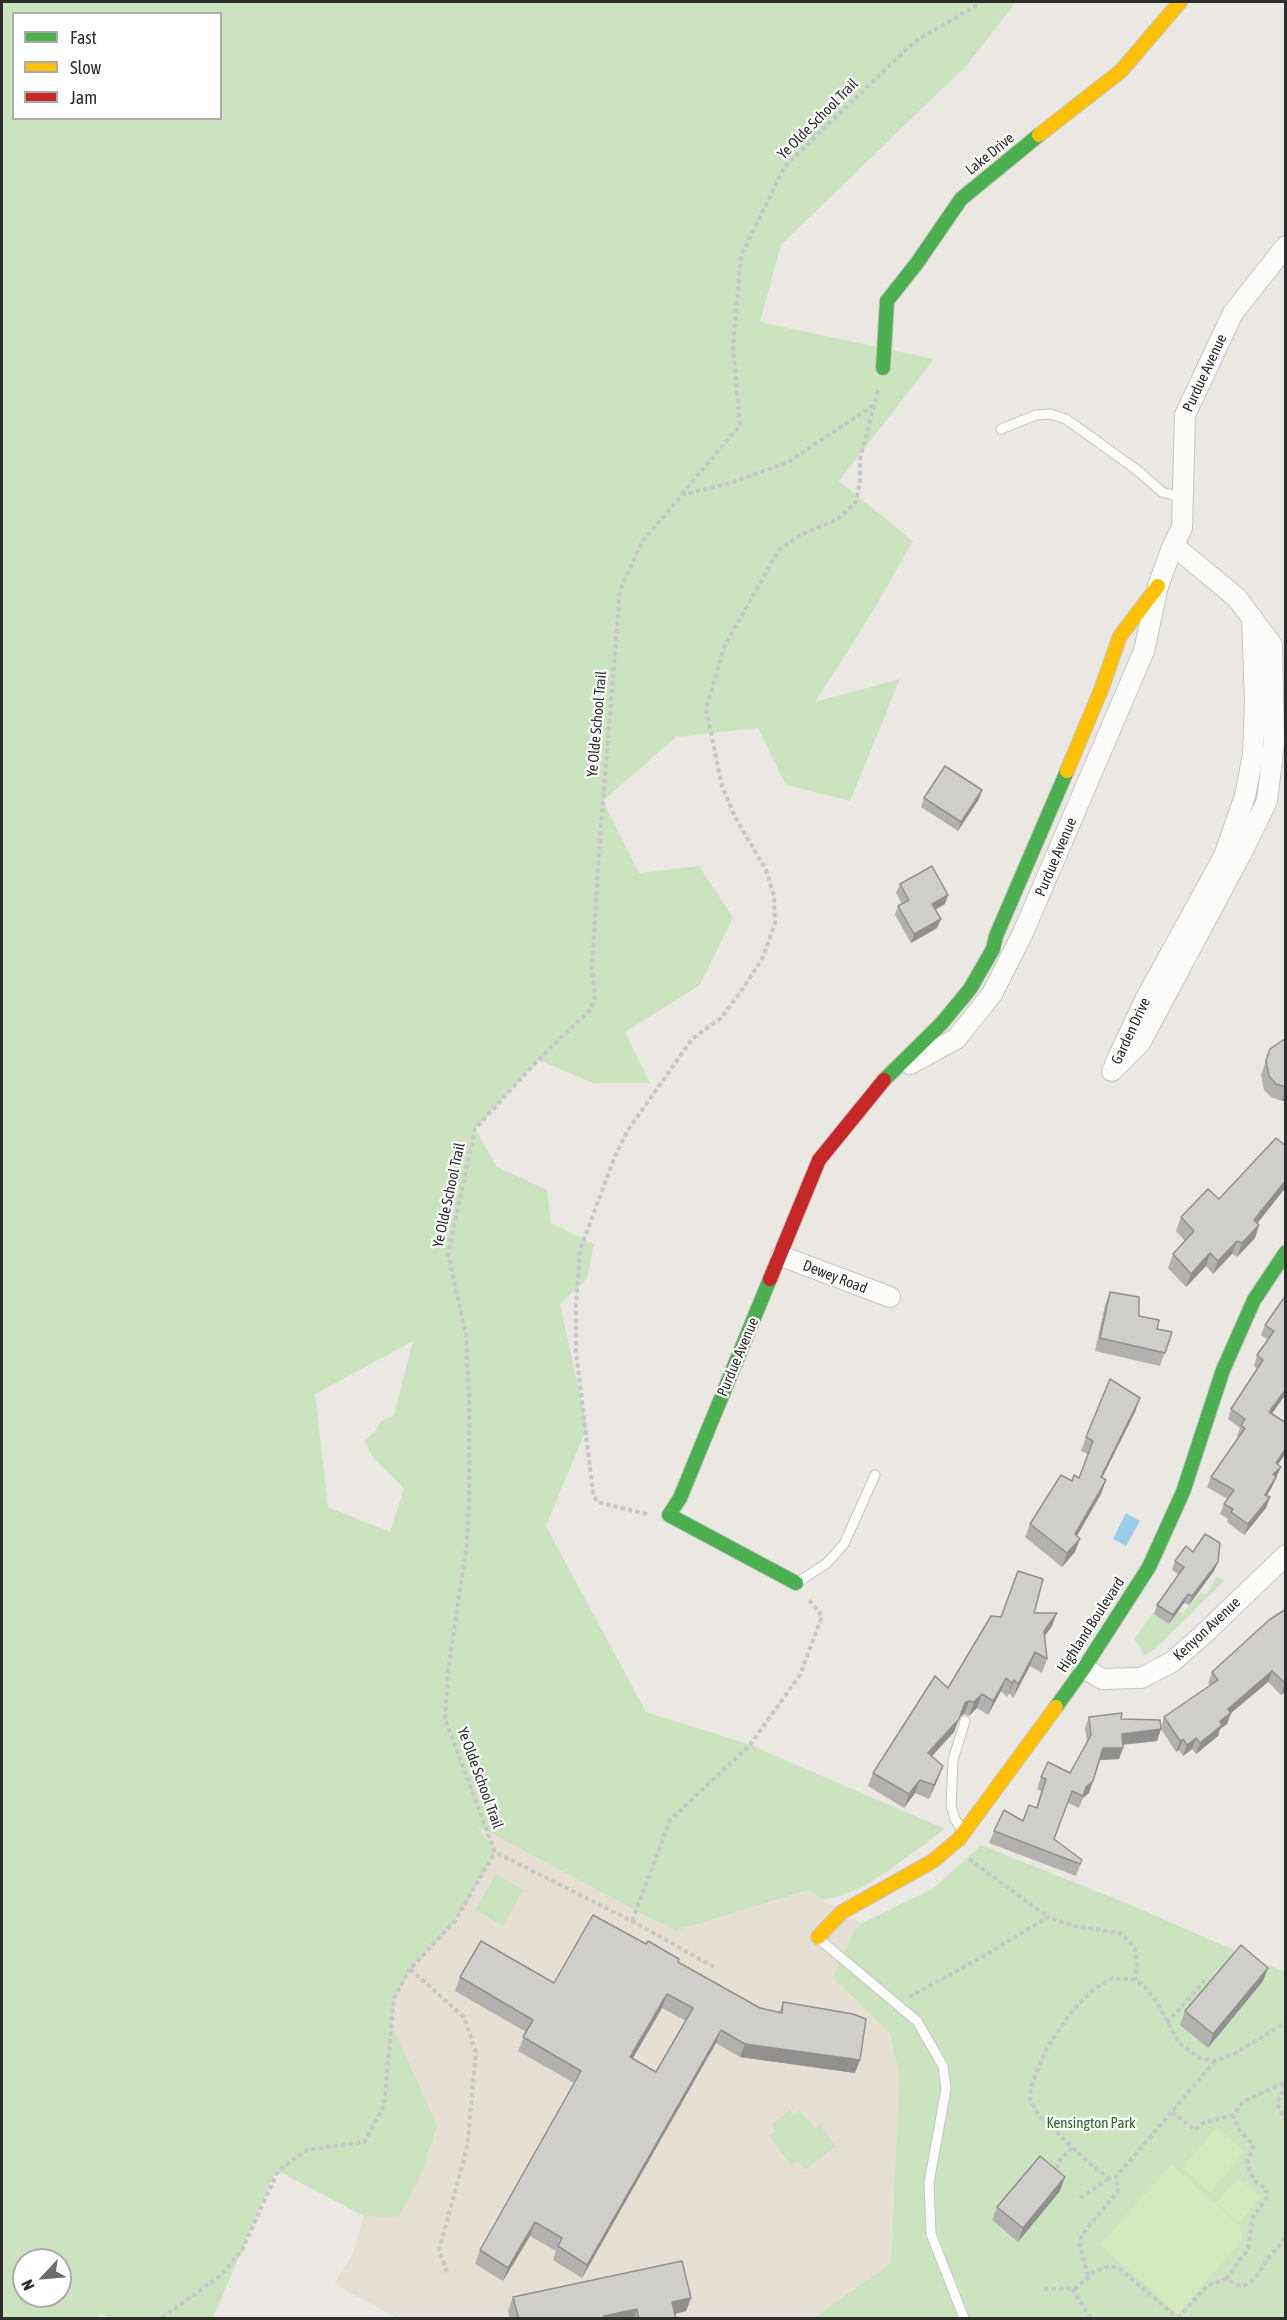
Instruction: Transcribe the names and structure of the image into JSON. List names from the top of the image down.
{
  "streets": {
    "street": [
      "Lake Drive",
      "Purdue Avenue",
      "Garden Drive",
      "Dewey Road",
      "Highland Boulevard",
      "Kenyon Avenue"
    ],
    "path": ["Ye Olde School Trail"]
  },
  "crossings": [
    ["Purdue Avenue", "Garden Drive"],
    ["Purdue Avenue", "Dewey Road"],
    ["Highland Boulevard", "Kenyon Avenue"]
  ],
  "parks": ["Kensington Park"],
  "legend": ["Fast", "Slow", "Jam"],
  "north": "bottom left"
}
